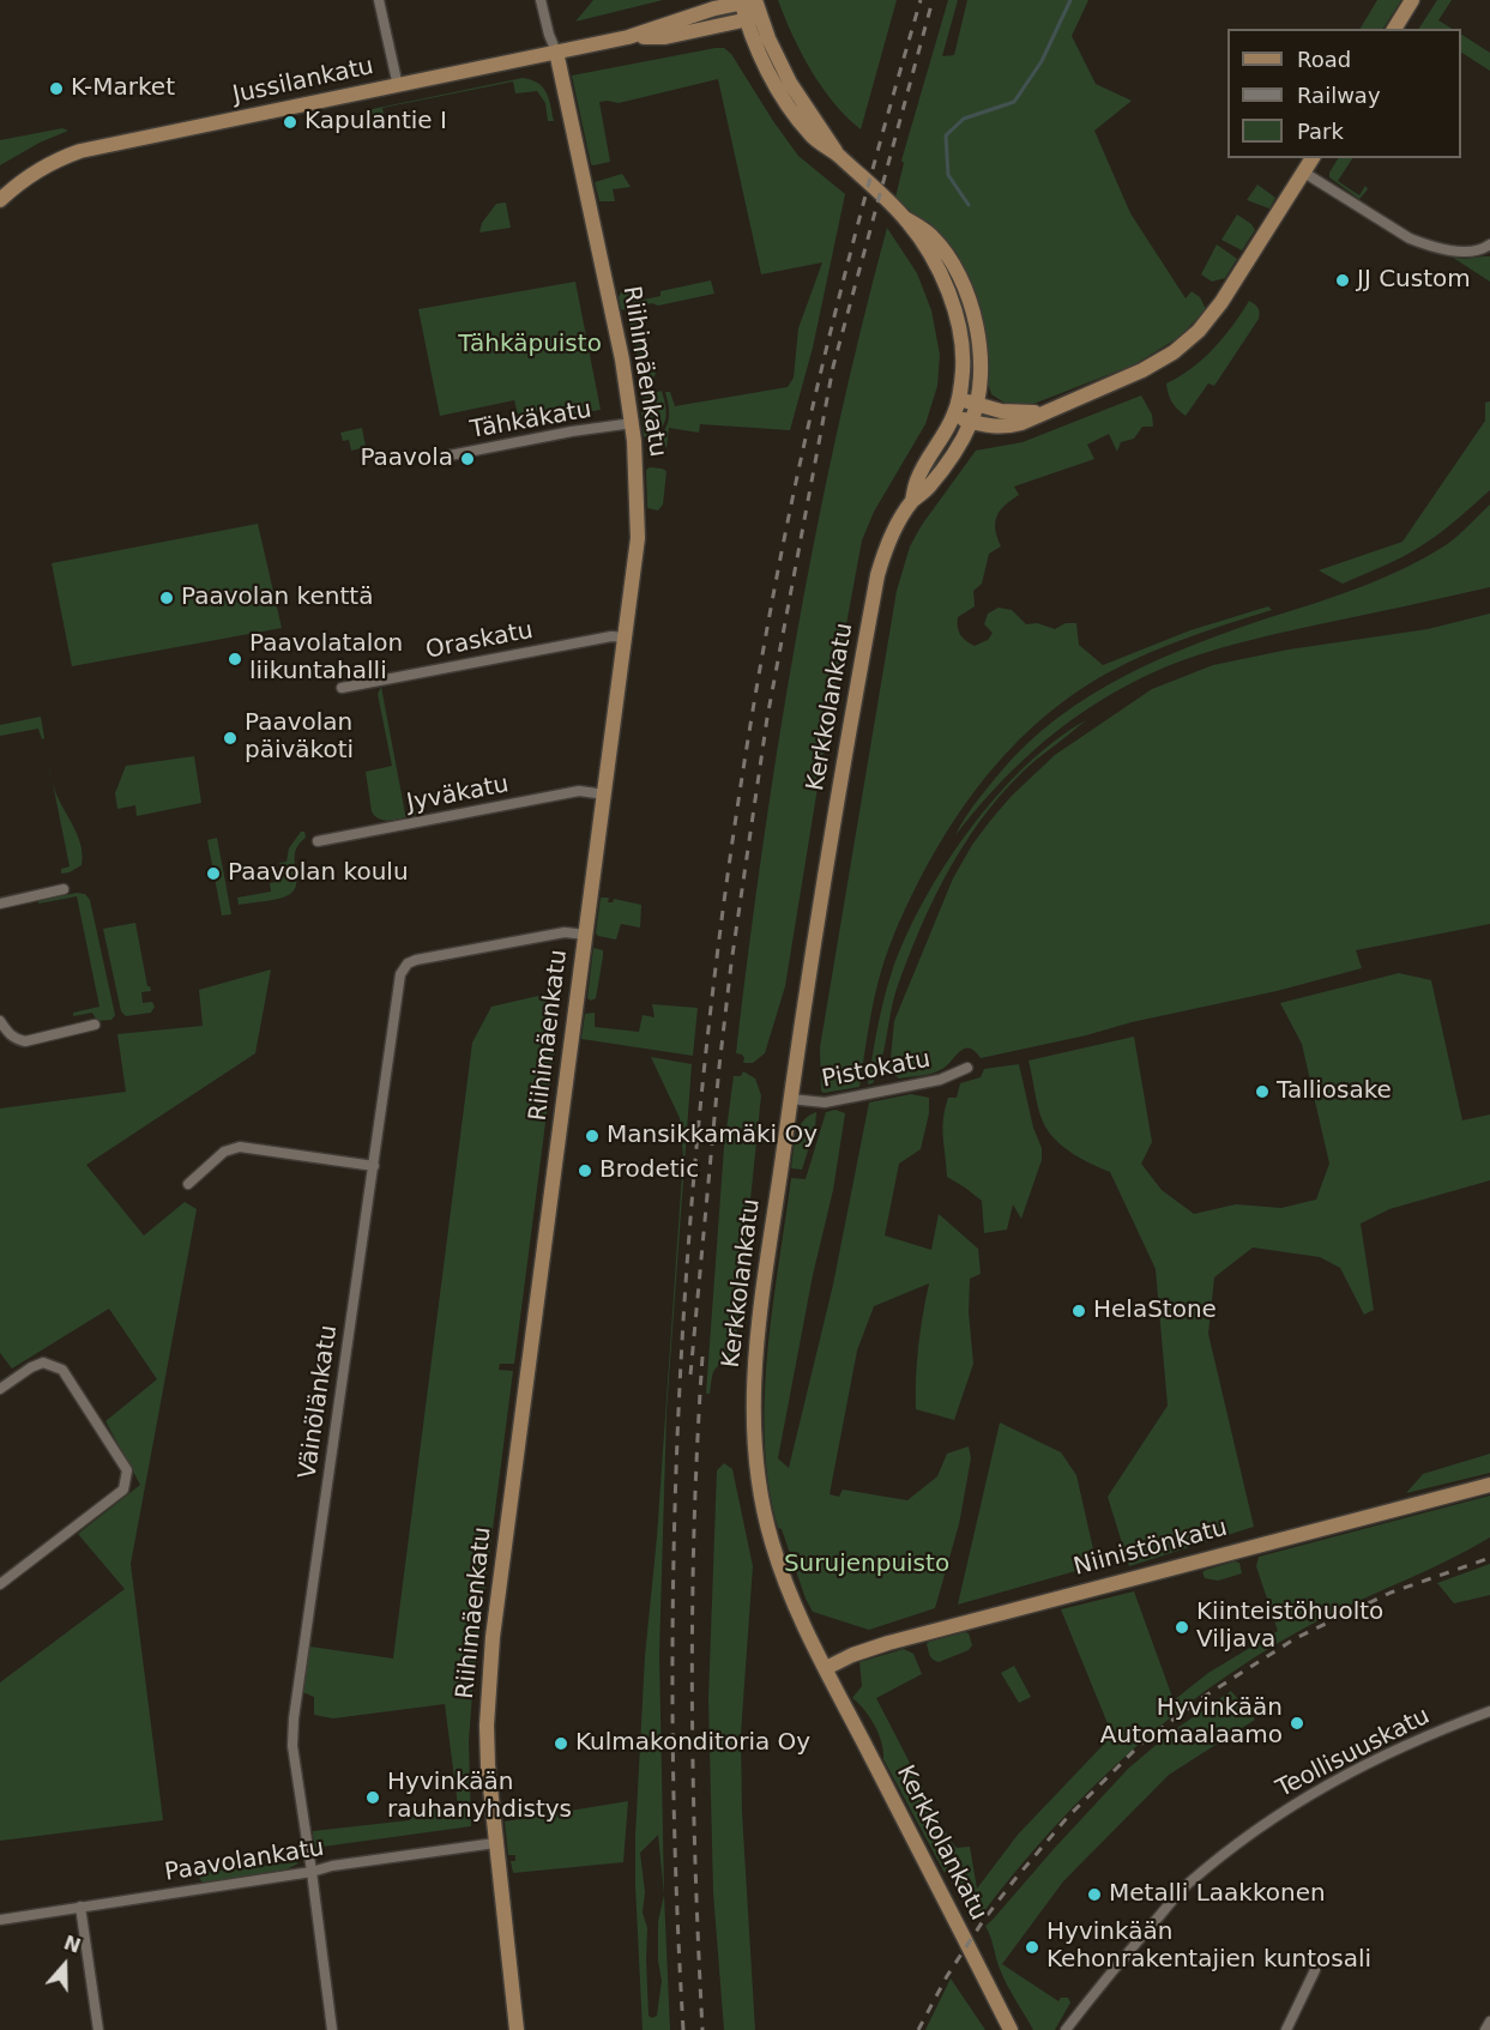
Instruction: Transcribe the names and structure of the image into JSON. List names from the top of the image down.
{
  "streets": {
    "main road": [
      "Jussilankatu",
      "Riihimäenkatu",
      "Kerkkolankatu",
      "Niinistönkatu"
    ],
    "street": [
      "Tähkäkatu",
      "Oraskatu",
      "Jyväkatu",
      "Pistokatu",
      "Väinölänkatu",
      "Teollisuuskatu",
      "Paavolankatu"
    ]
  },
  "crossings": [
    ["Jussilankatu", "Riihimäenkatu"],
    ["Riihimäenkatu", "Tähkäkatu"],
    ["Riihimäenkatu", "Oraskatu"],
    ["Riihimäenkatu", "Jyväkatu"],
    ["Riihimäenkatu", "Väinölänkatu"],
    ["Riihimäenkatu", "Paavolankatu"],
    ["Kerkkolankatu", "Pistokatu"],
    ["Kerkkolankatu", "Niinistönkatu"],
    ["Väinölänkatu", "Paavolankatu"]
  ],
  "parks": ["Tähkäpuisto", "Surujenpuisto"],
  "places": [
    "K-Market",
    "Kapulantie I",
    "JJ Custom",
    "Paavola",
    "Paavolan kenttä",
    "Paavolatalon liikuntahalli",
    "Paavolan päiväkoti",
    "Paavolan koulu",
    "Talliosake",
    "Mansikkamäki Oy",
    "Brodetic",
    "HelaStone",
    "Kiinteistöhuolto Viljava",
    "Hyvinkään Automaalaamo",
    "Kulmakonditoria Oy",
    "Hyvinkään rauhanyhdistys",
    "Metalli Laakkonen",
    "Hyvinkään Kehonrakentajien kuntosali"
  ],
  "legend": ["Road", "Railway", "Park"],
  "north": "top"
}
